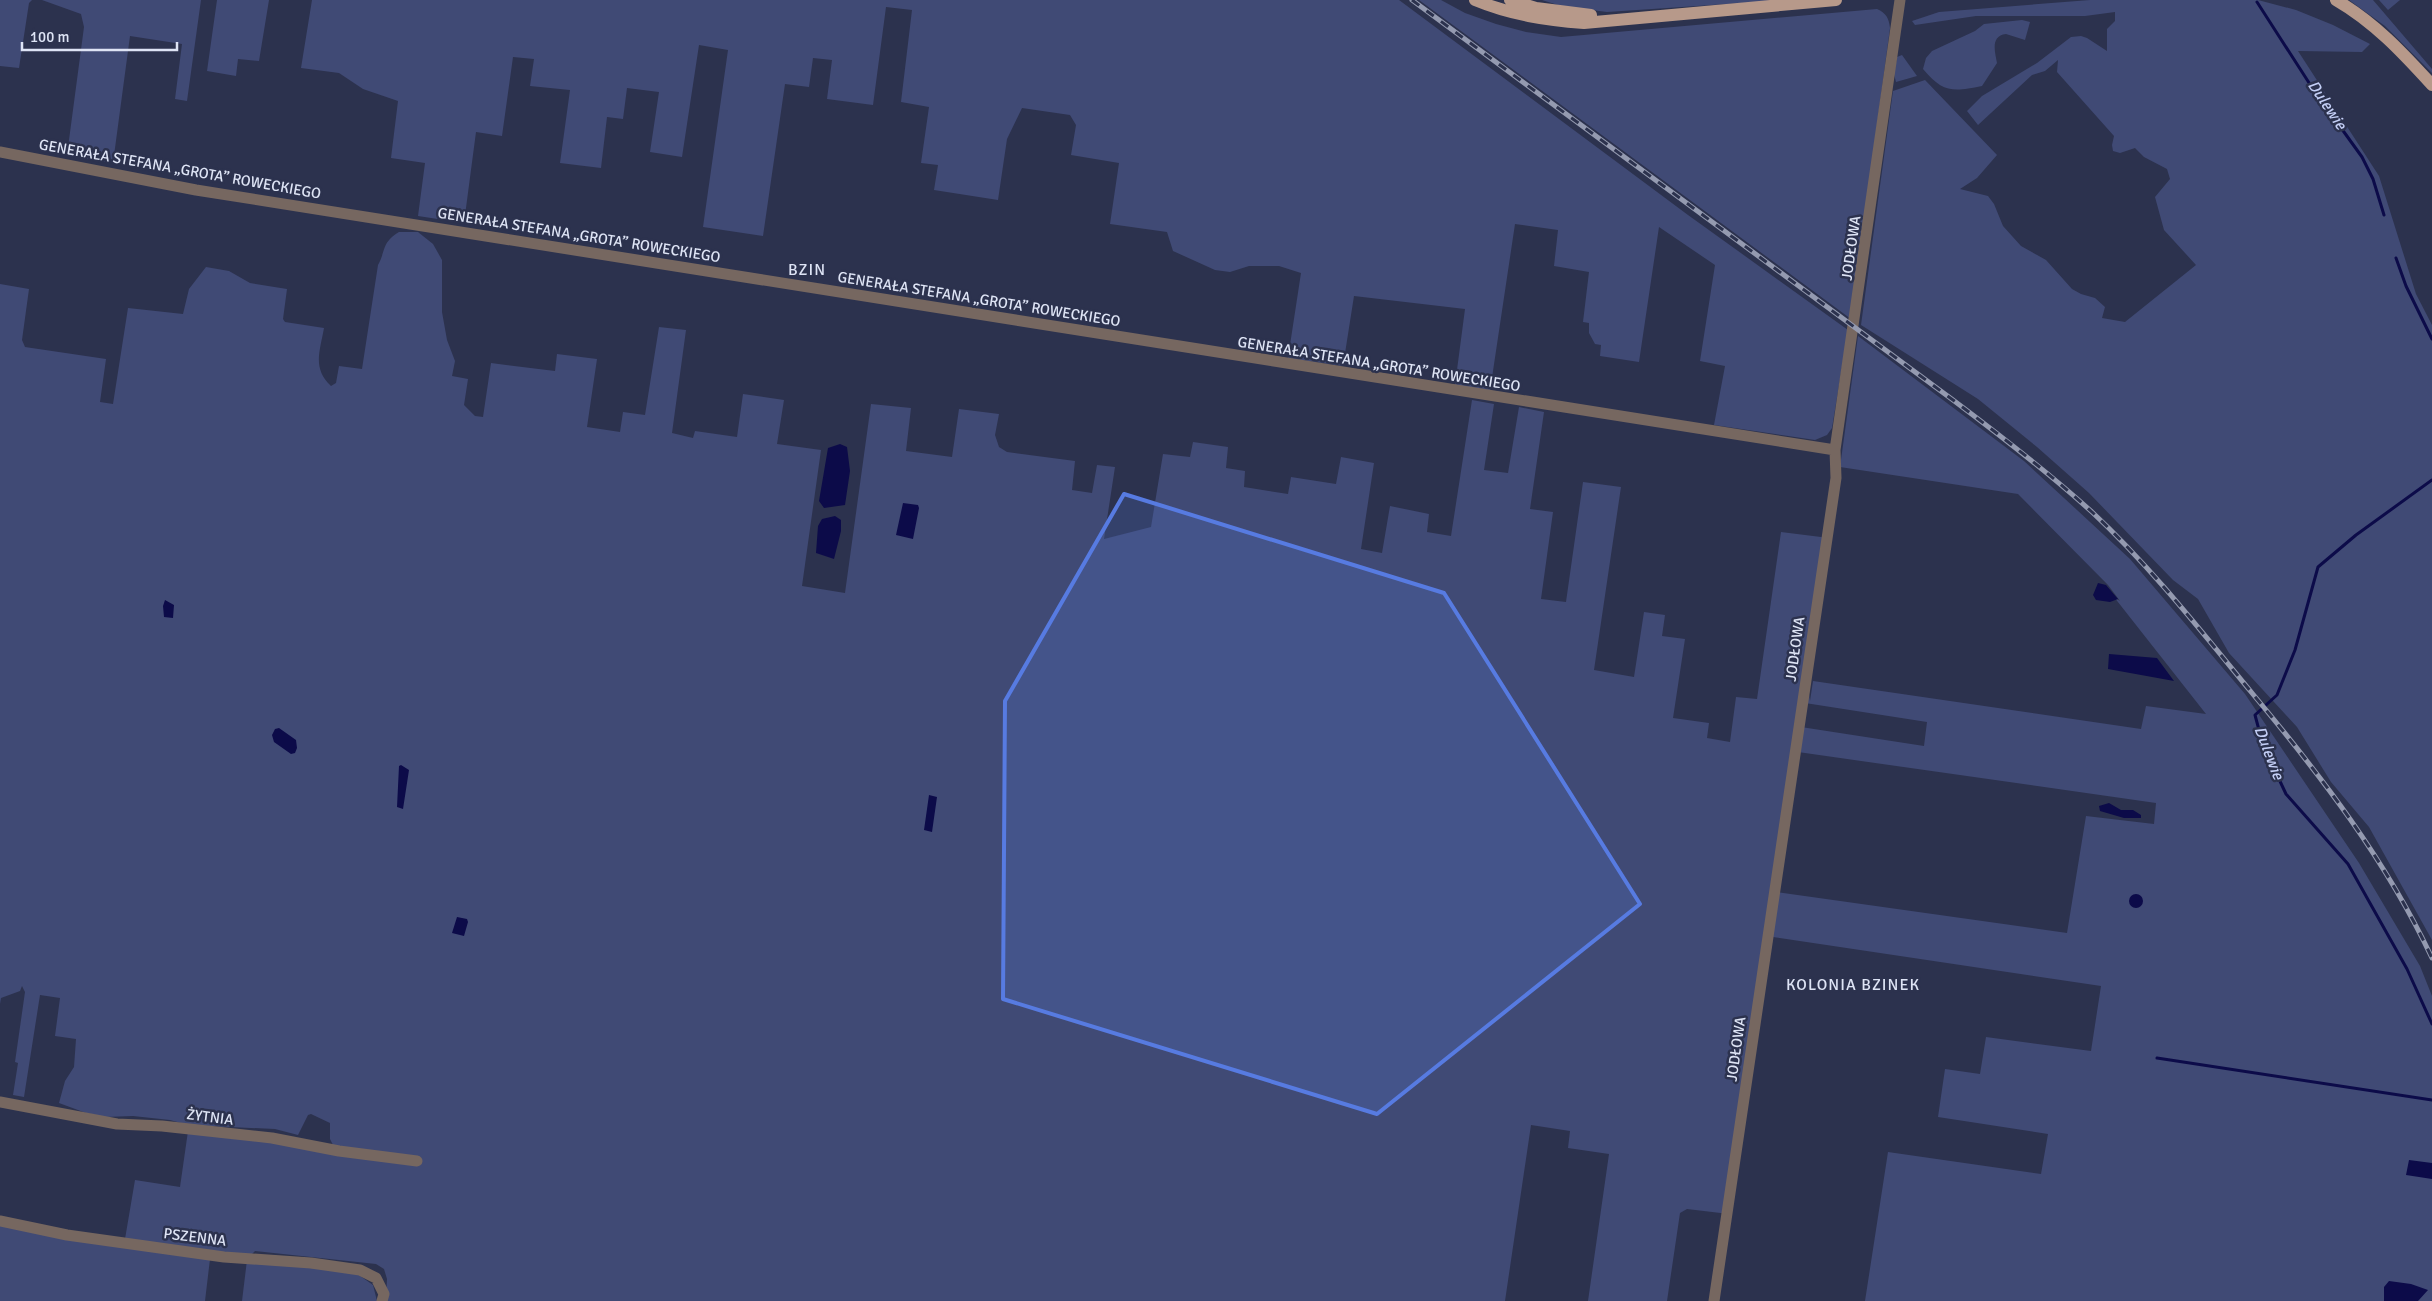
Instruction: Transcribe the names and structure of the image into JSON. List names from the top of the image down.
{
  "streets": {
    "street": [
      "GENERAŁA STEFANA „GROTA” ROWECKIEGO",
      "JODŁOWA",
      "ŻYTNIA",
      "PSZENNA"
    ]
  },
  "crossings": [
    ["GENERAŁA STEFANA „GROTA” ROWECKIEGO", "JODŁOWA"]
  ],
  "districts": ["BZIN", "KOLONIA BZINEK"],
  "water": ["Dulewie"],
  "scale_bar": "100 m"
}
